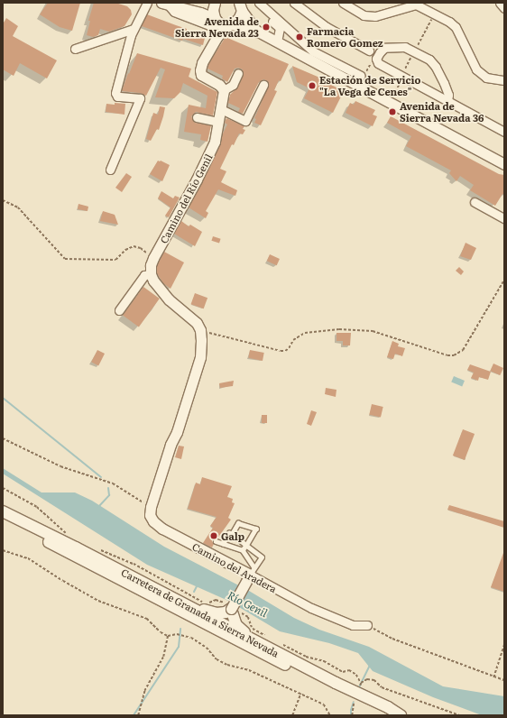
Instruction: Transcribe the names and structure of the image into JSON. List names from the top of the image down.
{
  "streets": {
    "main road": ["Carretera de Granada a Sierra Nevada"],
    "street": ["Camino del Río Genil", "Camino del Aradera"]
  },
  "water": ["Río Genil"],
  "places": [
    "Avenida de Sierra Nevada 23",
    "Farmacia Romero Gomez",
    "Estación de Servicio \"La Vega de Cenes\"",
    "Avenida de Sierra Nevada 36",
    "Galp"
  ]
}
